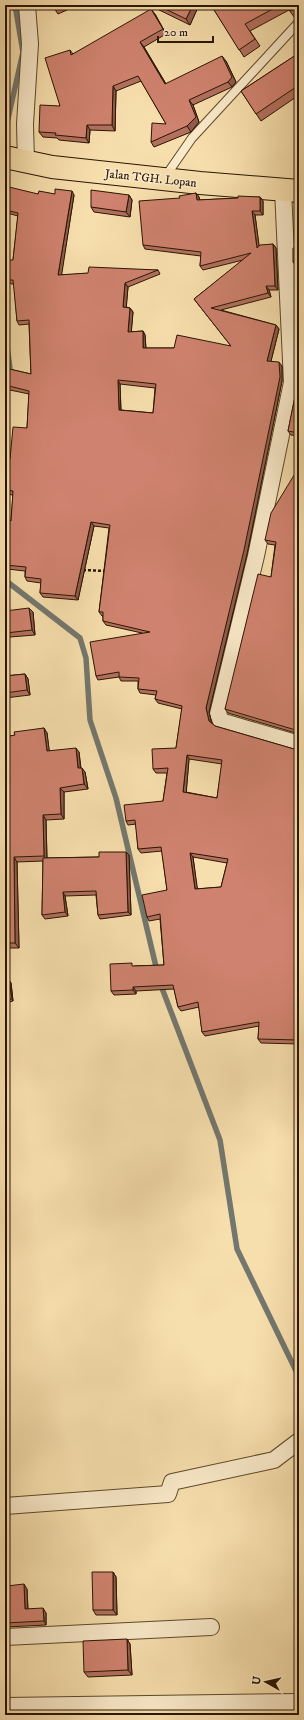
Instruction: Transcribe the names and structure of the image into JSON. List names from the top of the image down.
{
  "streets": {
    "highway": ["Jalan TGH. Lopan"]
  },
  "scale_bar": "20 m",
  "north": "left"
}
